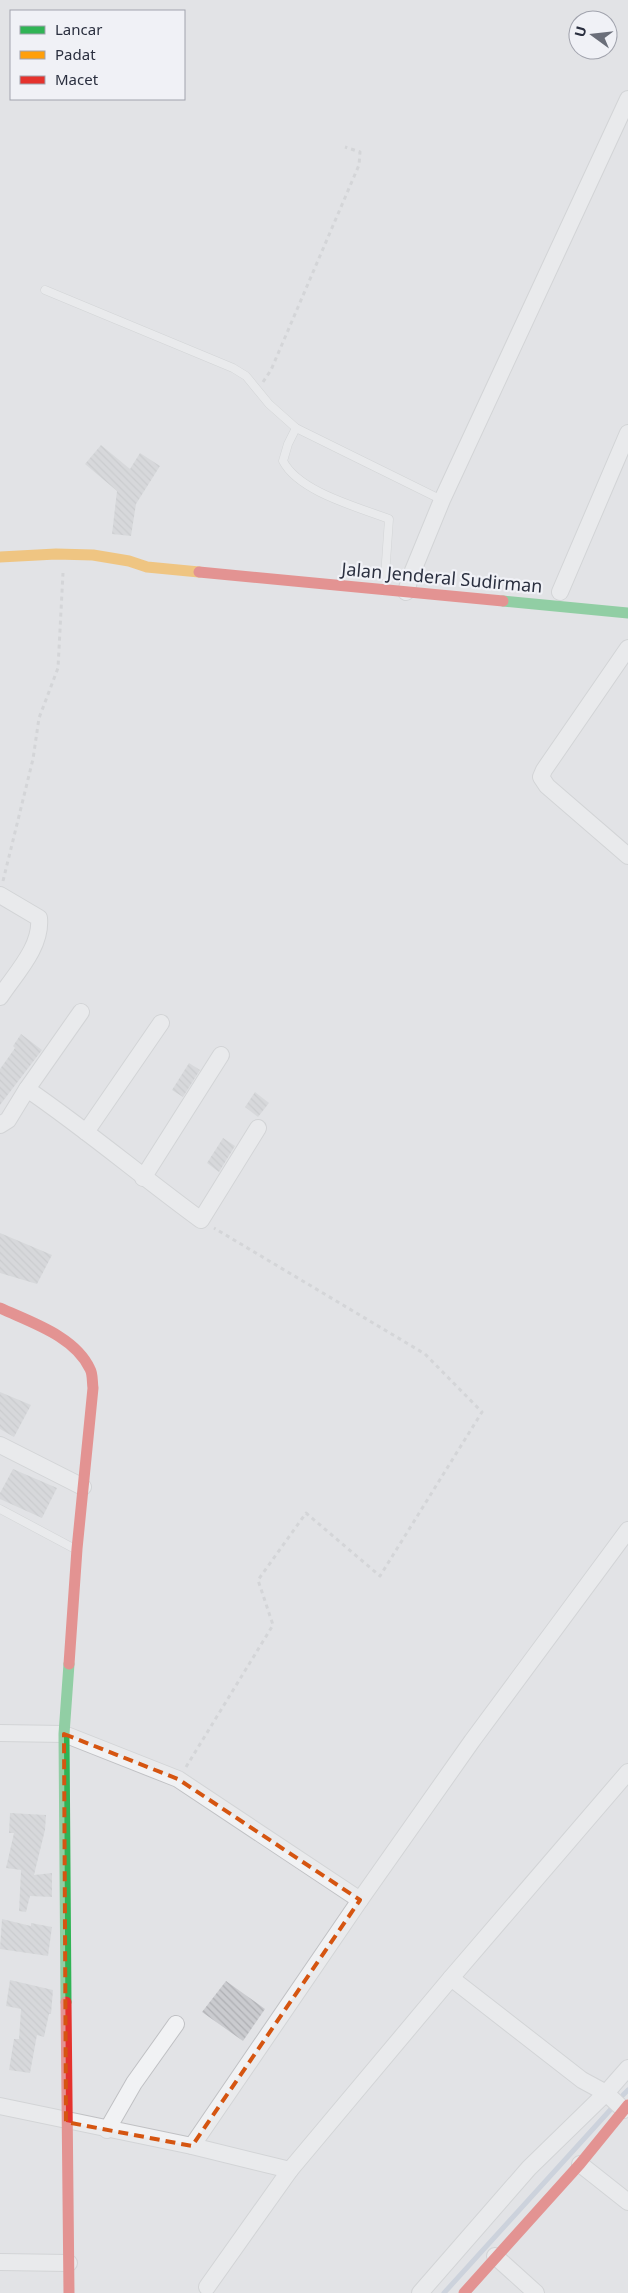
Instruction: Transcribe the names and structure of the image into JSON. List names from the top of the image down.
{
  "streets": {
    "street": ["Jalan Jenderal Sudirman"]
  },
  "legend": ["Lancar", "Padat", "Macet"],
  "north": "left"
}
